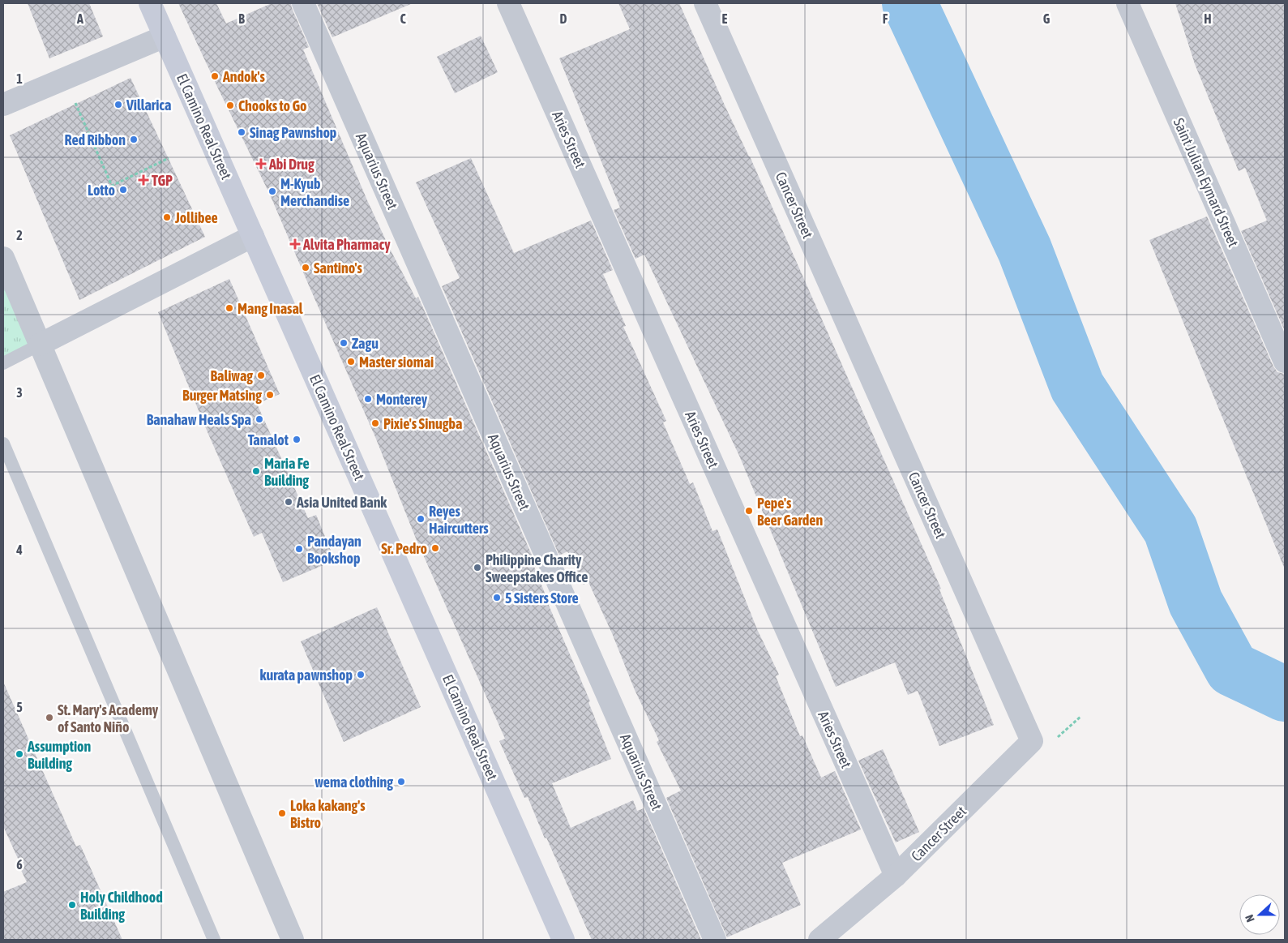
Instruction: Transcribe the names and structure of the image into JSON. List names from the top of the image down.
{
  "streets": {
    "street": [
      "El Camino Real Street",
      "Aries Street",
      "Aquarius Street",
      "Saint Julian Eymard Street",
      "Cancer Street"
    ]
  },
  "crossings": [
    ["Aries Street", "Cancer Street"]
  ],
  "places": {
    "other": [
      "Andok's",
      "Villarica",
      "Chooks to Go",
      "Sinag Pawnshop",
      "Red Ribbon",
      "Lotto",
      "M-Kyub Merchandise",
      "Jollibee",
      "Santino's",
      "Mang Inasal",
      "Zagu",
      "Master siomai",
      "Baliwag",
      "Burger Matsing",
      "Monterey",
      "Banahaw Heals Spa",
      "Pixie's Sinugba",
      "Tanalot",
      "Maria Fe Building",
      "Asia United Bank",
      "Pepe's Beer Garden",
      "Reyes Haircutters",
      "Sr. Pedro",
      "Pandayan Bookshop",
      "Philippine Charity Sweepstakes Office",
      "5 Sisters Store",
      "kurata pawnshop",
      "St. Mary's Academy of Santo Niño",
      "Assumption Building",
      "wema clothing",
      "Loka kakang's Bistro",
      "Holy Childhood Building"
    ],
    "health": ["Abi Drug", "TGP", "Alvita Pharmacy"]
  },
  "north": "left",
  "grid": {
    "columns": [
      "A",
      "B",
      "C",
      "D",
      "E",
      "F",
      "G",
      "H"
    ],
    "rows": [
      "1",
      "2",
      "3",
      "4",
      "5",
      "6"
    ]
  }
}
